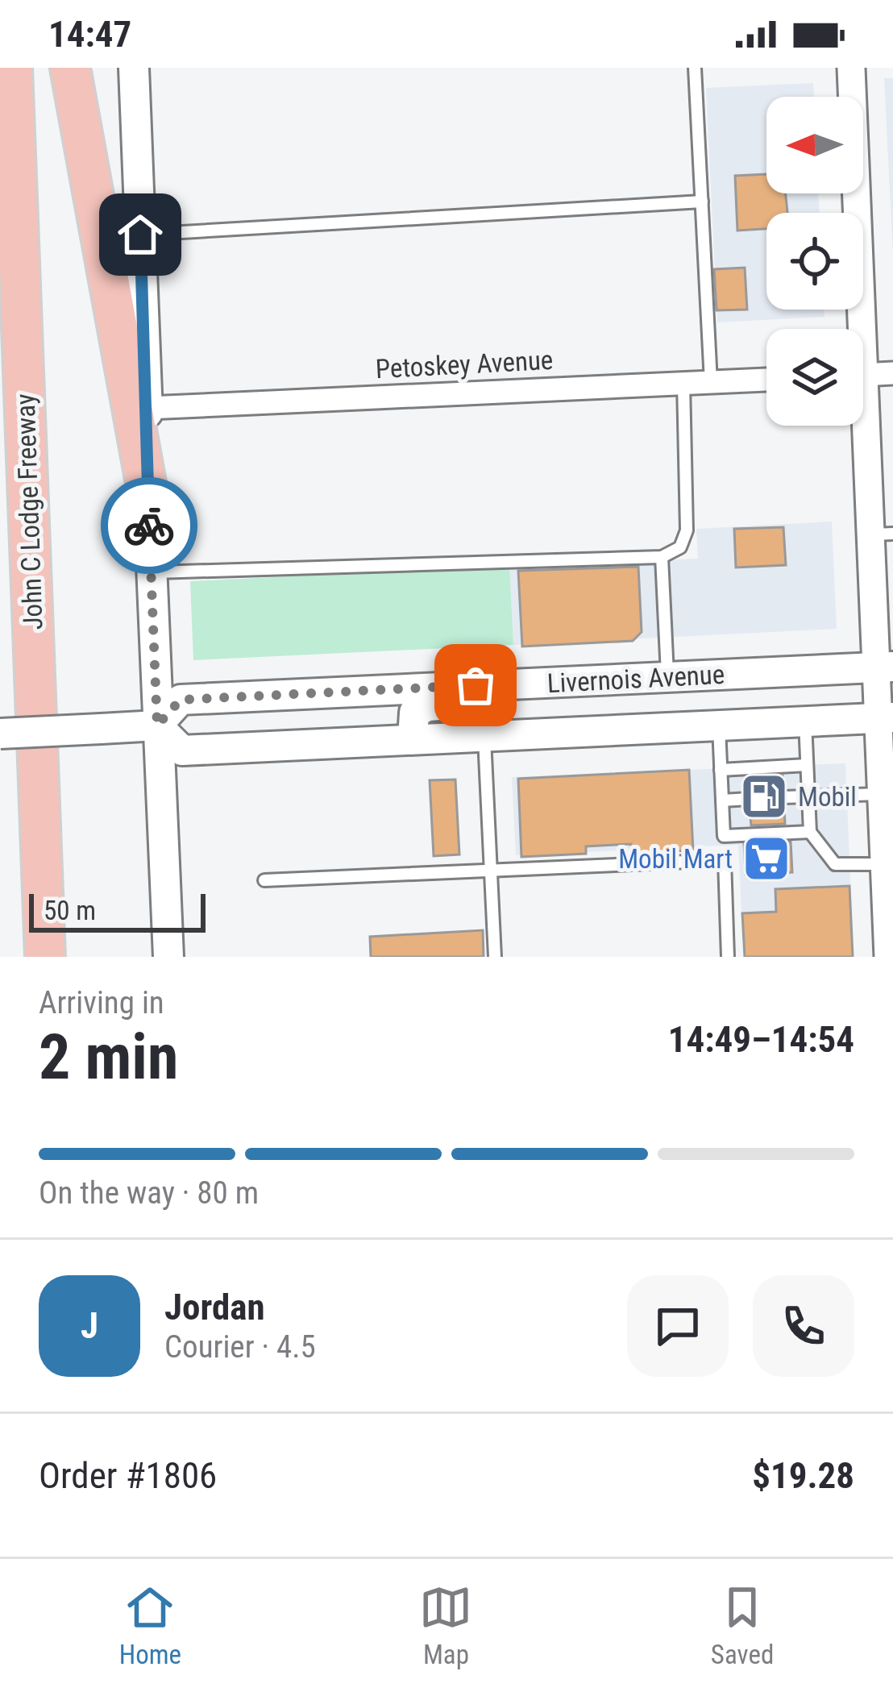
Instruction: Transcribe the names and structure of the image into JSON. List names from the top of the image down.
{
  "streets": {
    "highway": ["John C Lodge Freeway"],
    "main road": ["Livernois Avenue"],
    "street": ["Petoskey Avenue"]
  },
  "places": {
    "fuel station": ["Mobil"],
    "supermarket": ["Mobil Mart"]
  },
  "scale_bar": "50 m",
  "north": "left",
  "page": {
    "status": "14:47",
    "scale": "50 m",
    "heading": ["2 min", "Arriving in", "14:49–14:54"],
    "panel": [
      "Jordan",
      "Courier · 4.5",
      "Order #1806",
      "$19.28"
    ],
    "bar": "On the way · 80 m",
    "round": "J",
    "tabs": ["Home", "Map", "Saved"]
  }
}
